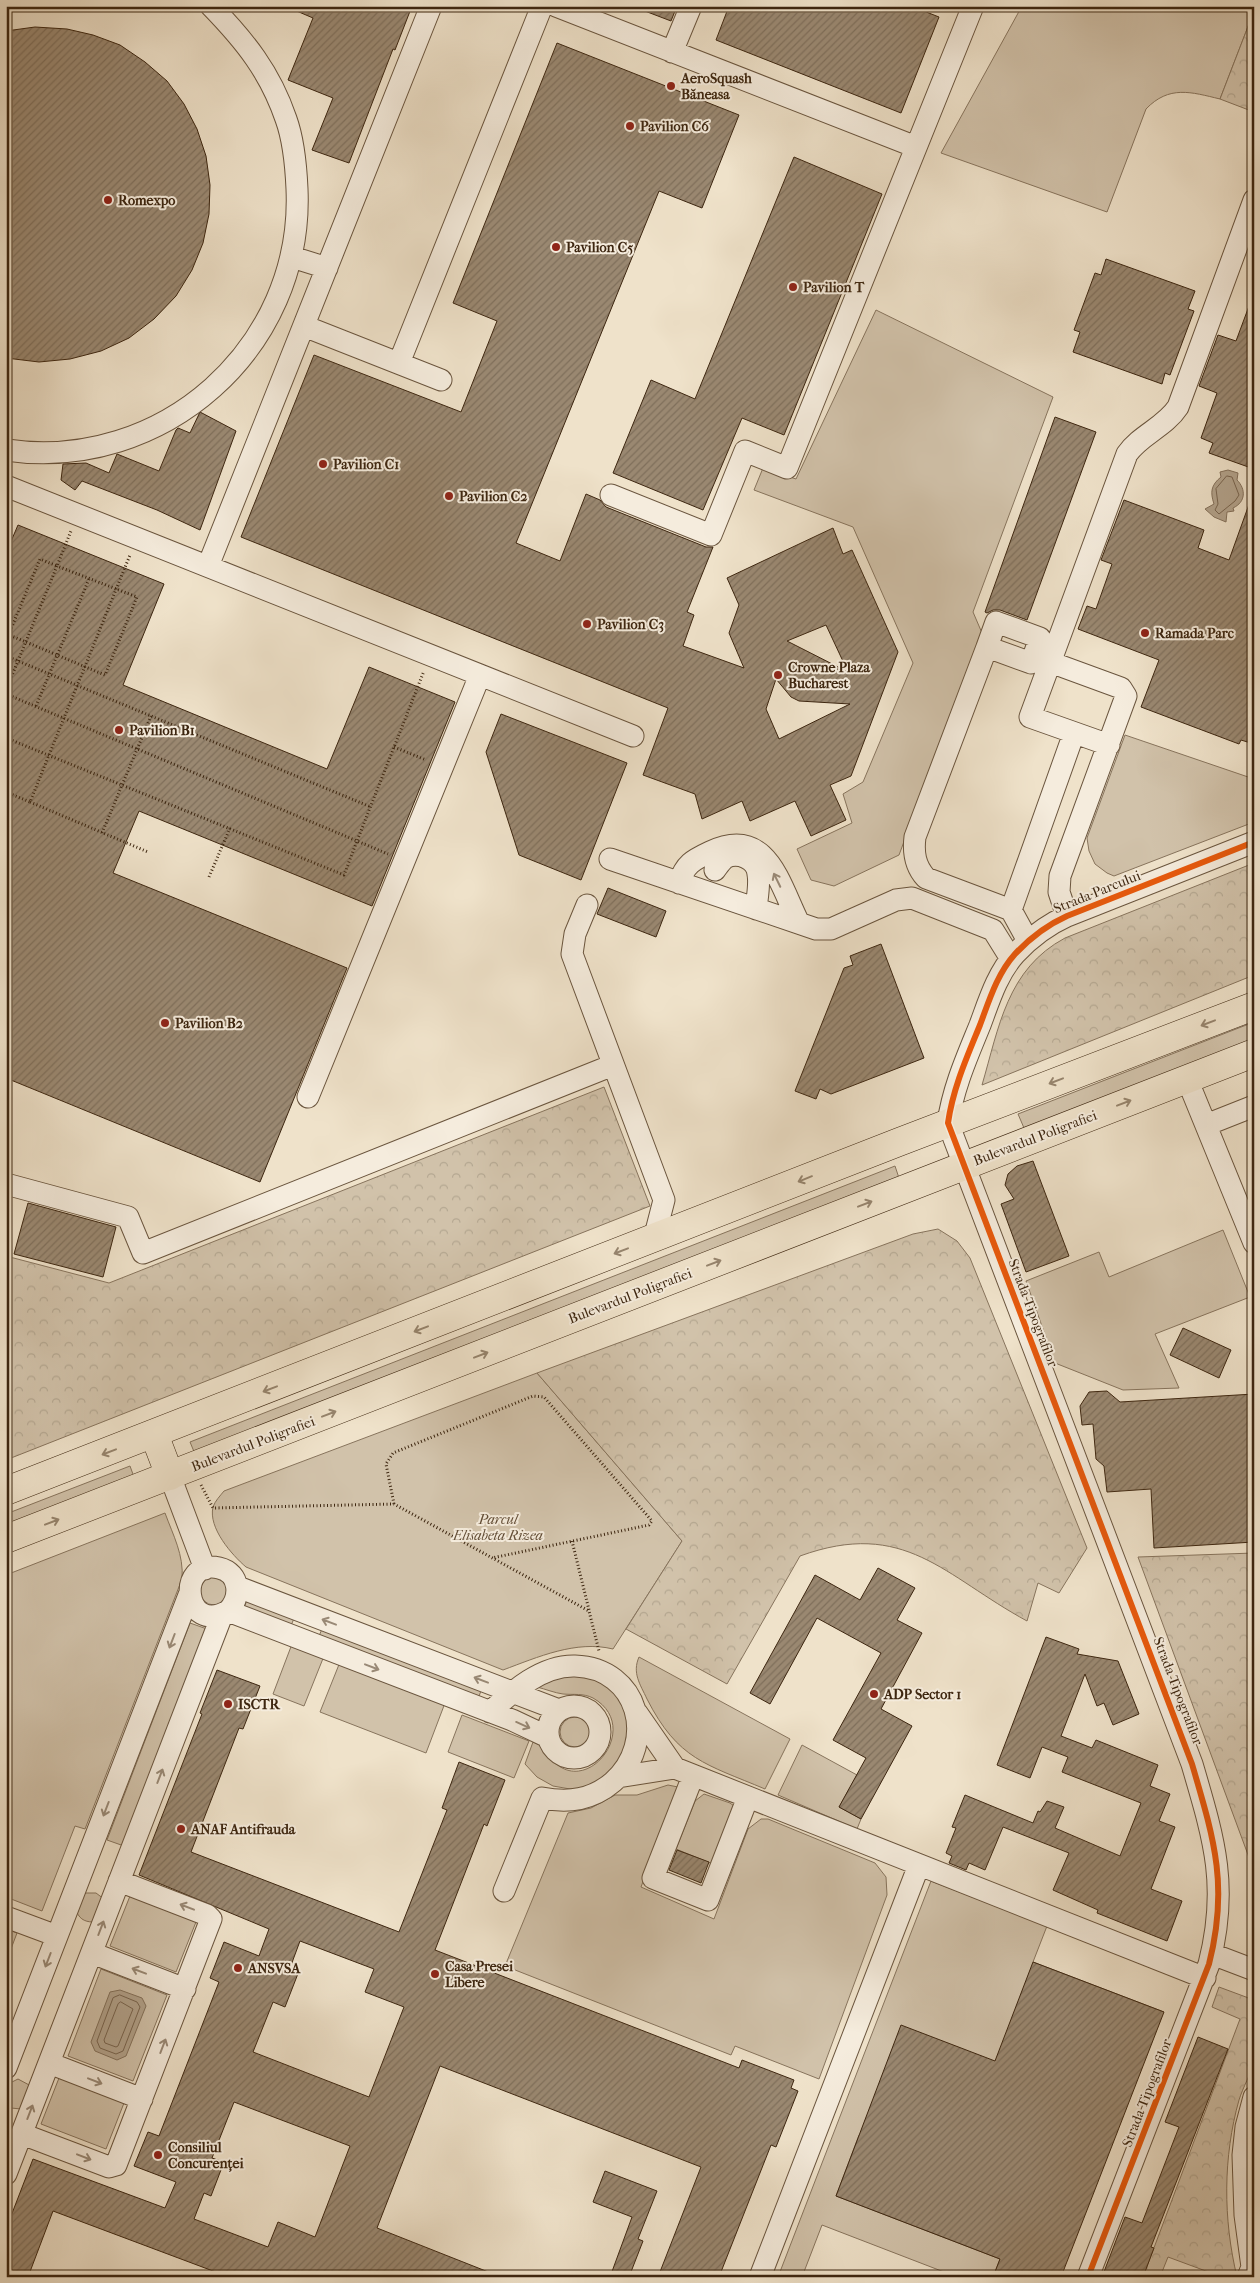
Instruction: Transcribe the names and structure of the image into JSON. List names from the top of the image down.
{
  "streets": {
    "main road": ["Bulevardul Poligrafiei"],
    "street": ["Strada Parcului", "Strada Tipografilor"]
  },
  "crossings": [
    ["Strada Parcului", "Strada Tipografilor"],
    ["Bulevardul Poligrafiei", "Strada Tipografilor"]
  ],
  "parks": ["Parcul Elisabeta Rizea"],
  "places": [
    "AeroSquash Băneasa",
    "Pavilion C6",
    "Romexpo",
    "Pavilion C5",
    "Pavilion T",
    "Pavilion C1",
    "Pavilion C2",
    "Pavilion C3",
    "Ramada Parc",
    "Crowne Plaza Bucharest",
    "Pavilion B1",
    "Pavilion B2",
    "ADP Sector 1",
    "ISCTR",
    "ANAF Antifrauda",
    "ANSVSA",
    "Casa Presei Libere",
    "Consiliul Concurenței"
  ]
}
